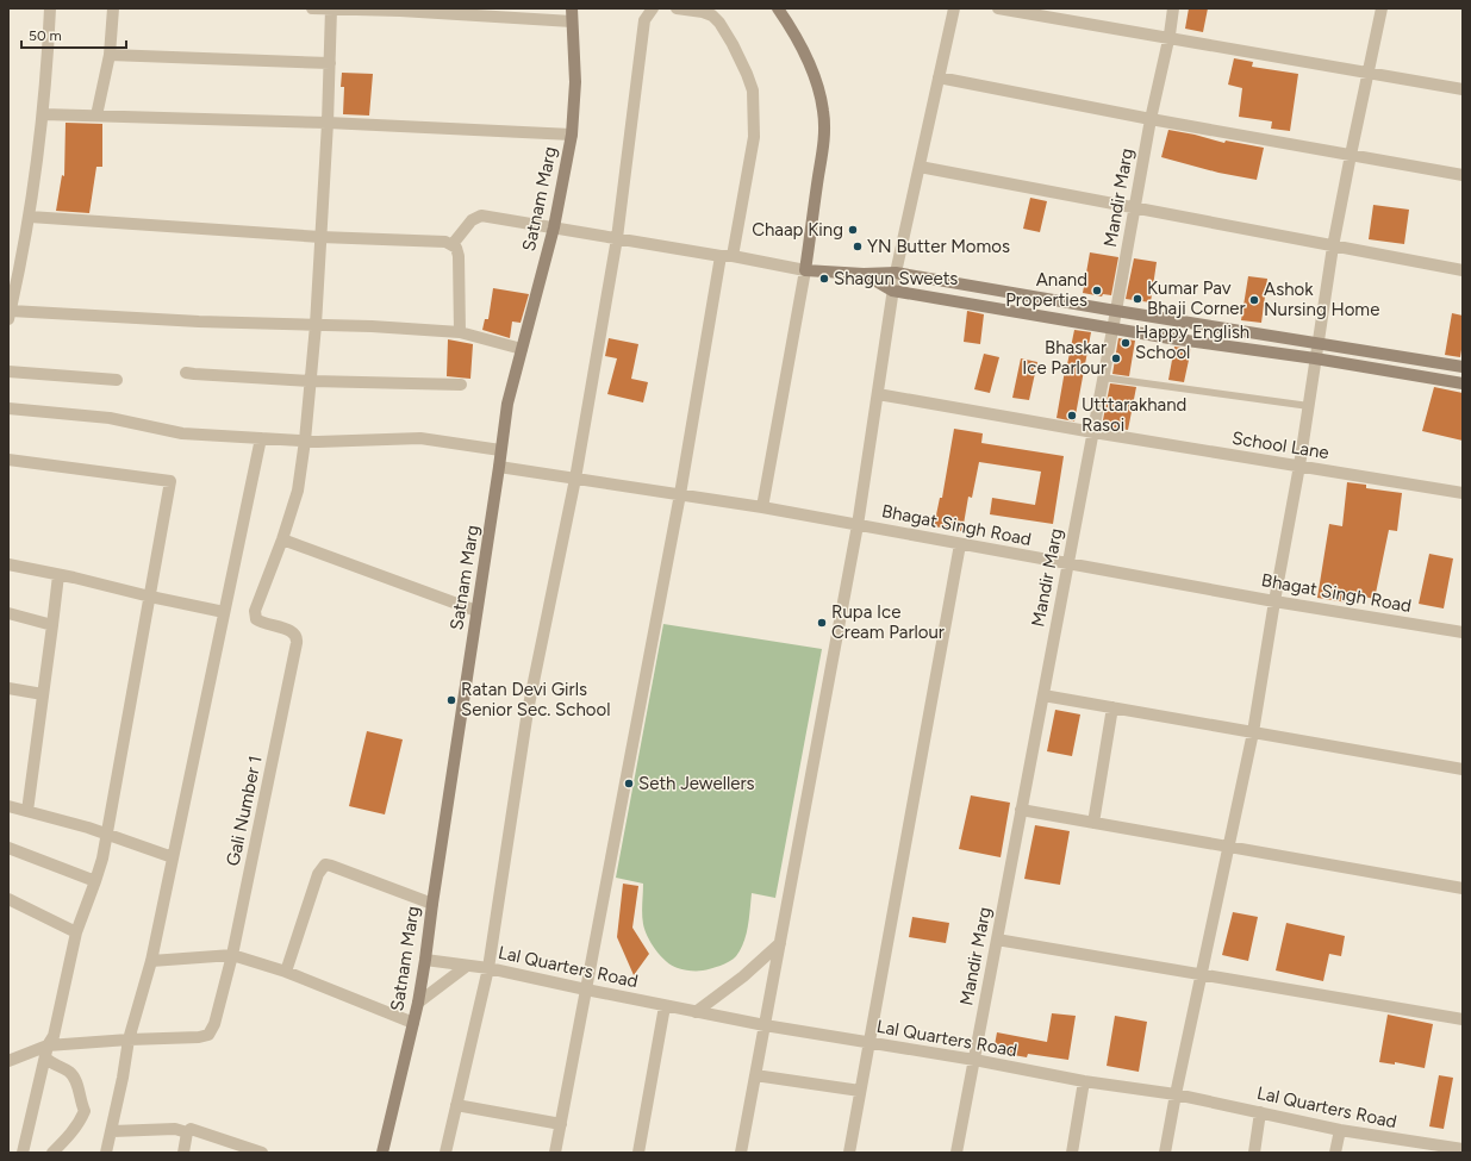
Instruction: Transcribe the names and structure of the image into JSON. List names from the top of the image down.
{
  "streets": {
    "street": [
      "Mandir Marg",
      "Satnam Marg",
      "School Lane",
      "Bhagat Singh Road",
      "Gali Number 1",
      "Lal Quarters Road"
    ]
  },
  "crossings": [
    ["Mandir Marg", "School Lane"],
    ["Mandir Marg", "Bhagat Singh Road"],
    ["Mandir Marg", "Lal Quarters Road"],
    ["Satnam Marg", "Bhagat Singh Road"],
    ["Satnam Marg", "Lal Quarters Road"]
  ],
  "places": [
    "Chaap King",
    "YN Butter Momos",
    "Shagun Sweets",
    "Anand Properties",
    "Kumar Pav Bhaji Corner",
    "Ashok Nursing Home",
    "Happy English School",
    "Bhaskar Ice Parlour",
    "Utttarakhand Rasoi",
    "Rupa Ice Cream Parlour",
    "Ratan Devi Girls Senior Sec. School",
    "Seth Jewellers"
  ],
  "scale_bar": "50 m"
}
